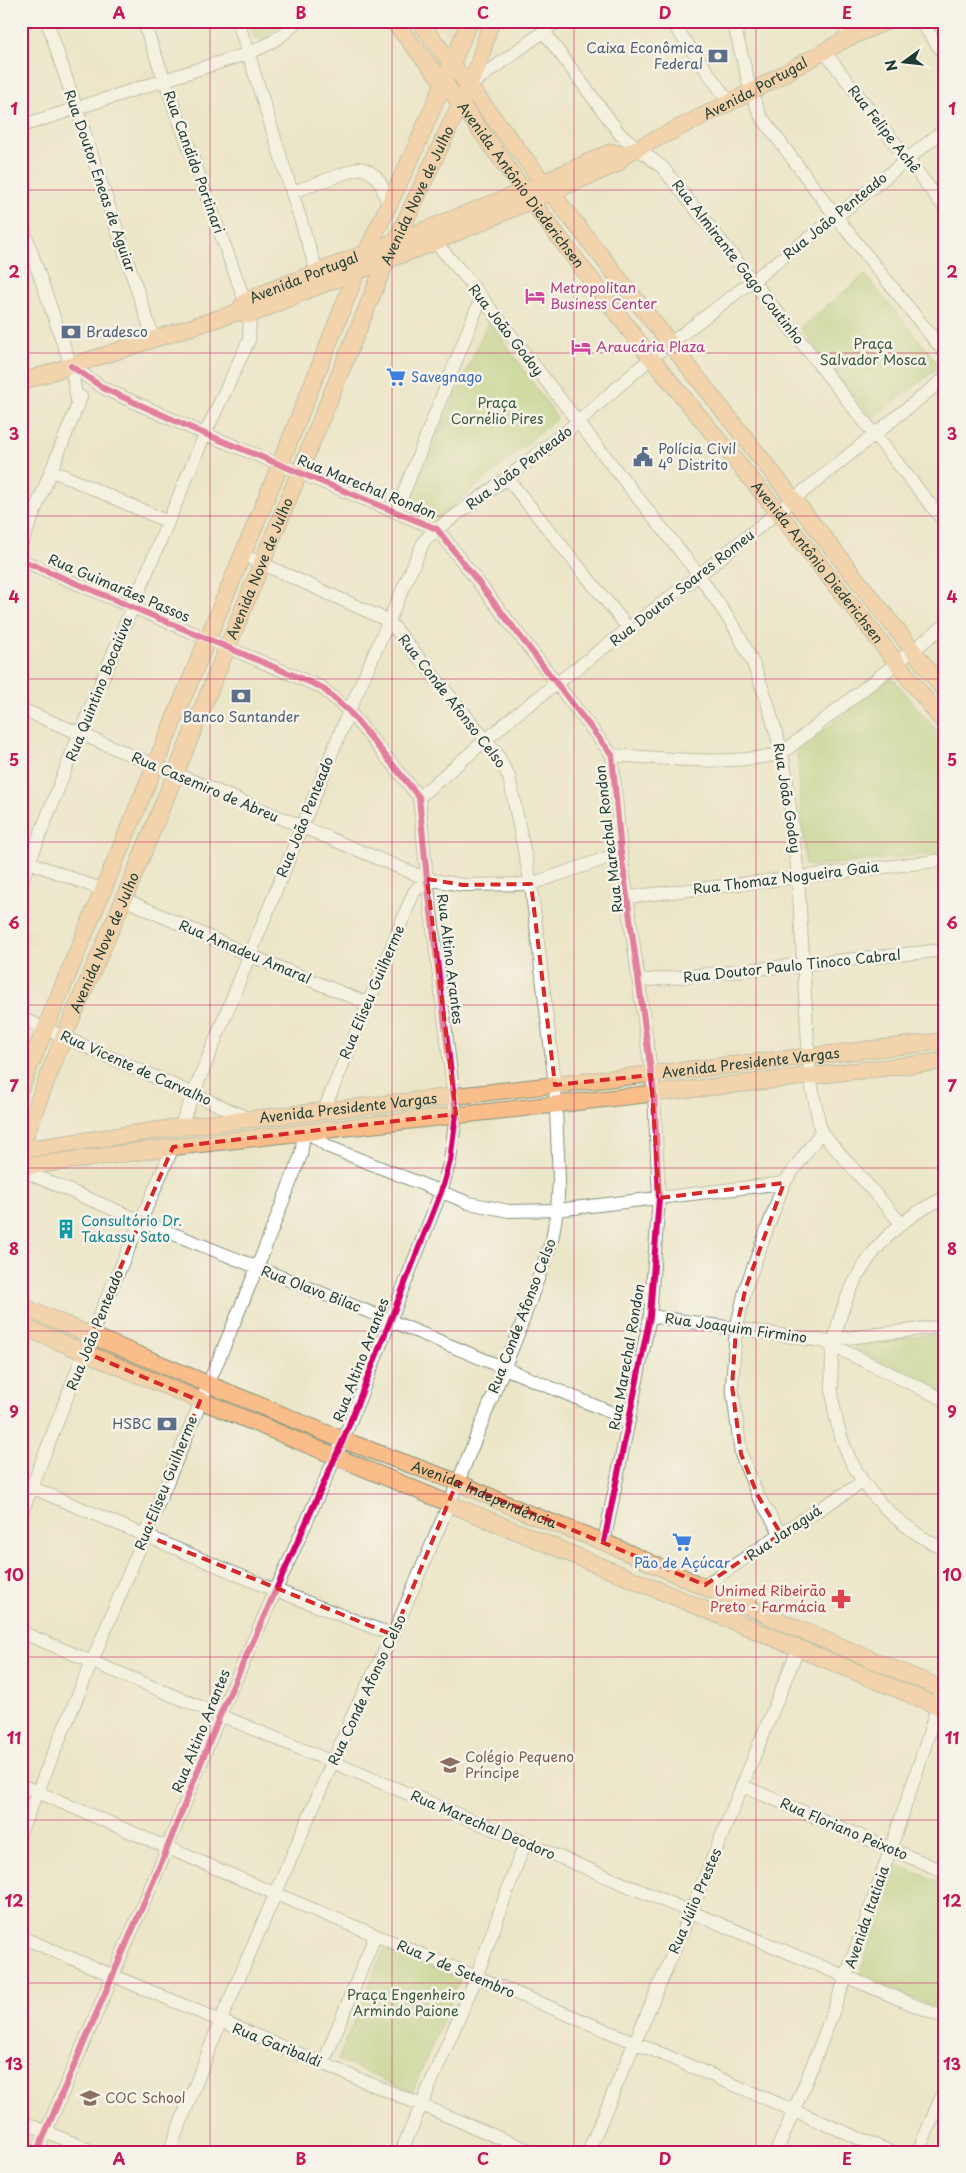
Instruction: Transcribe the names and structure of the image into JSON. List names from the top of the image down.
{
  "streets": {
    "main road": [
      "Avenida Portugal",
      "Avenida Antônio Diederichsen",
      "Avenida Nove de Julho",
      "Avenida Presidente Vargas",
      "Avenida Independência"
    ],
    "street": [
      "Rua Felipe Achê",
      "Rua Candido Portinari",
      "Rua Doutor Eneas de Aguiar",
      "Rua João Penteado",
      "Rua Almirante Gago Coutinho",
      "Rua João Godoy",
      "Rua Marechal Rondon",
      "Rua Guimarães Passos",
      "Rua Doutor Soares Romeu",
      "Rua Quintino Bocaiúva",
      "Rua Conde Afonso Celso",
      "Rua Casemiro de Abreu",
      "Rua Thomaz Nogueira Gaia",
      "Rua Amadeu Amaral",
      "Rua Altino Arantes",
      "Rua Doutor Paulo Tinoco Cabral",
      "Rua Eliseu Guilherme",
      "Rua Vicente de Carvalho",
      "Rua Olavo Bilac",
      "Rua Joaquim Firmino",
      "Rua Jaraguá",
      "Rua Marechal Deodoro",
      "Rua Floriano Peixoto",
      "Rua Júlio Prestes",
      "Avenida Itatiaia",
      "Rua 7 de Setembro",
      "Rua Garibaldi"
    ]
  },
  "crossings": [
    ["Avenida Portugal", "Rua Felipe Achê"],
    ["Avenida Portugal", "Rua Candido Portinari"],
    ["Avenida Portugal", "Rua Doutor Eneas de Aguiar"],
    ["Avenida Portugal", "Avenida Antônio Diederichsen"],
    ["Avenida Portugal", "Avenida Nove de Julho"],
    ["Avenida Portugal", "Rua Almirante Gago Coutinho"],
    ["Avenida Portugal", "Rua João Godoy"],
    ["Avenida Portugal", "Rua Marechal Rondon"],
    ["Avenida Portugal", "Rua Quintino Bocaiúva"],
    ["Rua Felipe Achê", "Rua João Penteado"],
    ["Rua Candido Portinari", "Rua Quintino Bocaiúva"],
    ["Avenida Antônio Diederichsen", "Avenida Nove de Julho"],
    ["Avenida Antônio Diederichsen", "Rua João Penteado"],
    ["Avenida Antônio Diederichsen", "Rua Doutor Soares Romeu"],
    ["Avenida Nove de Julho", "Rua Marechal Rondon"],
    ["Avenida Nove de Julho", "Rua Guimarães Passos"],
    ["Avenida Nove de Julho", "Rua Conde Afonso Celso"],
    ["Avenida Nove de Julho", "Rua Casemiro de Abreu"],
    ["Avenida Nove de Julho", "Rua Amadeu Amaral"],
    ["Avenida Nove de Julho", "Rua Vicente de Carvalho"],
    ["Rua João Penteado", "Rua Almirante Gago Coutinho"],
    ["Rua João Penteado", "Rua João Godoy"],
    ["Rua João Penteado", "Rua Marechal Rondon"],
    ["Rua João Penteado", "Rua Conde Afonso Celso"],
    ["Rua João Penteado", "Rua Casemiro de Abreu"],
    ["Rua João Penteado", "Rua Amadeu Amaral"],
    ["Rua João Penteado", "Avenida Presidente Vargas"],
    ["Rua João Penteado", "Rua Vicente de Carvalho"],
    ["Rua João Penteado", "Rua Olavo Bilac"],
    ["Rua João Penteado", "Avenida Independência"],
    ["Rua Almirante Gago Coutinho", "Rua Doutor Soares Romeu"],
    ["Rua João Godoy", "Rua Doutor Soares Romeu"],
    ["Rua João Godoy", "Rua Thomaz Nogueira Gaia"],
    ["Rua João Godoy", "Rua Doutor Paulo Tinoco Cabral"],
    ["Rua João Godoy", "Avenida Presidente Vargas"],
    ["Rua Marechal Rondon", "Rua Doutor Soares Romeu"],
    ["Rua Marechal Rondon", "Rua Quintino Bocaiúva"],
    ["Rua Marechal Rondon", "Rua Casemiro de Abreu"],
    ["Rua Marechal Rondon", "Rua Thomaz Nogueira Gaia"],
    ["Rua Marechal Rondon", "Rua Doutor Paulo Tinoco Cabral"],
    ["Rua Marechal Rondon", "Avenida Presidente Vargas"],
    ["Rua Marechal Rondon", "Rua Olavo Bilac"],
    ["Rua Marechal Rondon", "Rua Joaquim Firmino"],
    ["Rua Marechal Rondon", "Avenida Independência"],
    ["Rua Guimarães Passos", "Rua Quintino Bocaiúva"],
    ["Rua Doutor Soares Romeu", "Rua Conde Afonso Celso"],
    ["Rua Doutor Soares Romeu", "Rua Altino Arantes"],
    ["Rua Quintino Bocaiúva", "Rua Casemiro de Abreu"],
    ["Rua Conde Afonso Celso", "Rua Casemiro de Abreu"],
    ["Rua Conde Afonso Celso", "Avenida Presidente Vargas"],
    ["Rua Conde Afonso Celso", "Rua Olavo Bilac"],
    ["Rua Conde Afonso Celso", "Avenida Independência"],
    ["Rua Conde Afonso Celso", "Rua Marechal Deodoro"],
    ["Rua Conde Afonso Celso", "Rua 7 de Setembro"],
    ["Rua Conde Afonso Celso", "Rua Garibaldi"],
    ["Rua Casemiro de Abreu", "Rua Altino Arantes"],
    ["Rua Casemiro de Abreu", "Rua Eliseu Guilherme"],
    ["Rua Amadeu Amaral", "Rua Eliseu Guilherme"],
    ["Rua Altino Arantes", "Rua Eliseu Guilherme"],
    ["Rua Altino Arantes", "Avenida Presidente Vargas"],
    ["Rua Altino Arantes", "Rua Olavo Bilac"],
    ["Rua Altino Arantes", "Avenida Independência"],
    ["Rua Altino Arantes", "Rua Marechal Deodoro"],
    ["Rua Altino Arantes", "Rua 7 de Setembro"],
    ["Rua Altino Arantes", "Rua Garibaldi"],
    ["Rua Eliseu Guilherme", "Avenida Presidente Vargas"],
    ["Rua Eliseu Guilherme", "Rua Olavo Bilac"],
    ["Rua Eliseu Guilherme", "Avenida Independência"],
    ["Rua Eliseu Guilherme", "Rua Marechal Deodoro"],
    ["Rua Eliseu Guilherme", "Rua 7 de Setembro"],
    ["Avenida Presidente Vargas", "Rua Vicente de Carvalho"],
    ["Avenida Presidente Vargas", "Rua Olavo Bilac"],
    ["Avenida Independência", "Rua Jaraguá"],
    ["Avenida Independência", "Rua Júlio Prestes"],
    ["Avenida Independência", "Avenida Itatiaia"],
    ["Rua Marechal Deodoro", "Rua Júlio Prestes"],
    ["Rua Marechal Deodoro", "Avenida Itatiaia"],
    ["Rua Floriano Peixoto", "Rua Júlio Prestes"],
    ["Rua Floriano Peixoto", "Avenida Itatiaia"],
    ["Rua Júlio Prestes", "Rua 7 de Setembro"],
    ["Avenida Itatiaia", "Rua 7 de Setembro"]
  ],
  "parks": ["Praça Salvador Mosca", "Praça Cornélio Pires", "Praça Engenheiro Armindo Paione"],
  "places": {
    "bank": [
      "Caixa Econômica Federal",
      "Bradesco",
      "Banco Santander",
      "HSBC"
    ],
    "hotel": ["Metropolitan Business Center", "Araucária Plaza"],
    "supermarket": ["Savegnago", "Pão de Açúcar"],
    "public building": ["Polícia Civil 4º Distrito"],
    "building": ["Consultório Dr. Takassu Sato"],
    "pharmacy": ["Unimed Ribeirão Preto - Farmácia"],
    "school or university": ["Colégio Pequeno Príncipe", "COC School"]
  },
  "north": "left",
  "grid": {
    "columns": [
      "A",
      "B",
      "C",
      "D",
      "E"
    ],
    "rows": [
      "1",
      "2",
      "3",
      "4",
      "5",
      "6",
      "7",
      "8",
      "9",
      "10",
      "11",
      "12",
      "13"
    ]
  }
}
